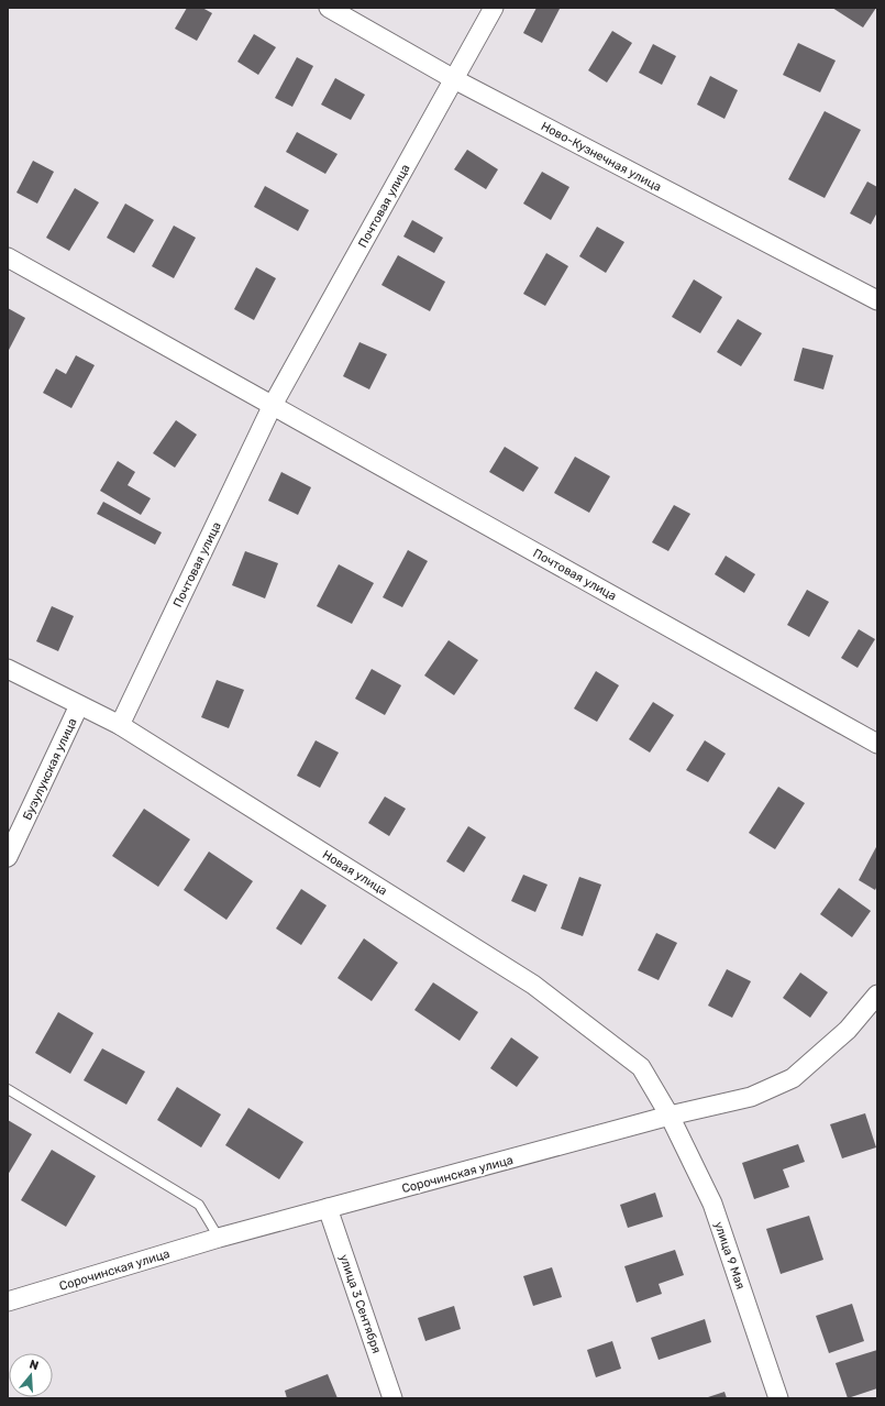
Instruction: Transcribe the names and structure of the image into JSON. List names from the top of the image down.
{
  "streets": {
    "street": [
      "Ново-Кузнечная улица",
      "Почтовая улица",
      "Бузулукская улица",
      "Новая улица",
      "Сорочинская улица",
      "улица 9 Мая",
      "улица 3 Сентября"
    ]
  },
  "crossings": [
    ["Ново-Кузнечная улица", "Почтовая улица"],
    ["Почтовая улица", "Новая улица"],
    ["Бузулукская улица", "Новая улица"],
    ["Новая улица", "Сорочинская улица"],
    ["Новая улица", "улица 9 Мая"],
    ["Сорочинская улица", "улица 9 Мая"],
    ["Сорочинская улица", "улица 3 Сентября"]
  ],
  "north": "top"
}
